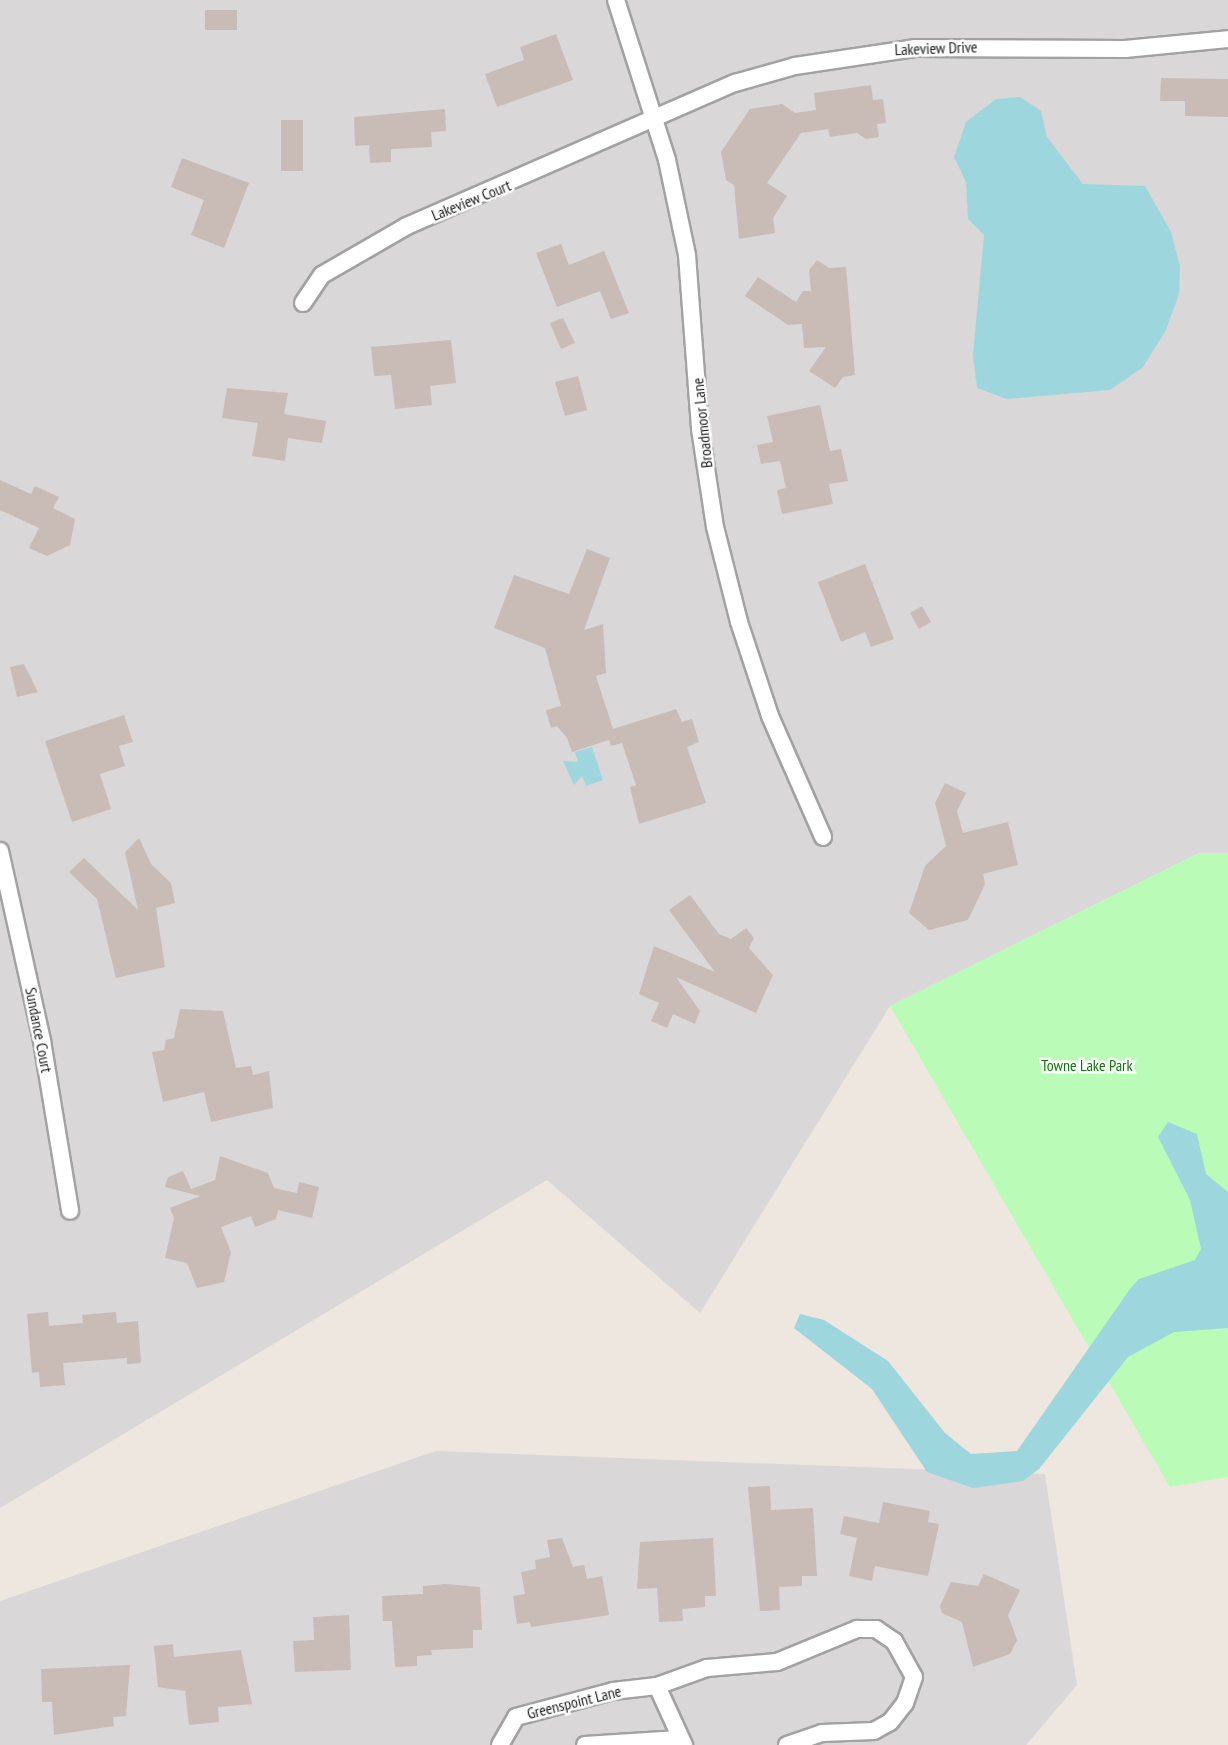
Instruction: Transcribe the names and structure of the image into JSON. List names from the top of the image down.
{
  "streets": {
    "street": [
      "Lakeview Drive",
      "Lakeview Court",
      "Broadmoor Lane",
      "Sundance Court",
      "Greenspoint Lane"
    ]
  },
  "crossings": [
    ["Lakeview Drive", "Lakeview Court"],
    ["Lakeview Drive", "Broadmoor Lane"],
    ["Lakeview Court", "Broadmoor Lane"]
  ],
  "parks": ["Towne Lake Park"]
}
